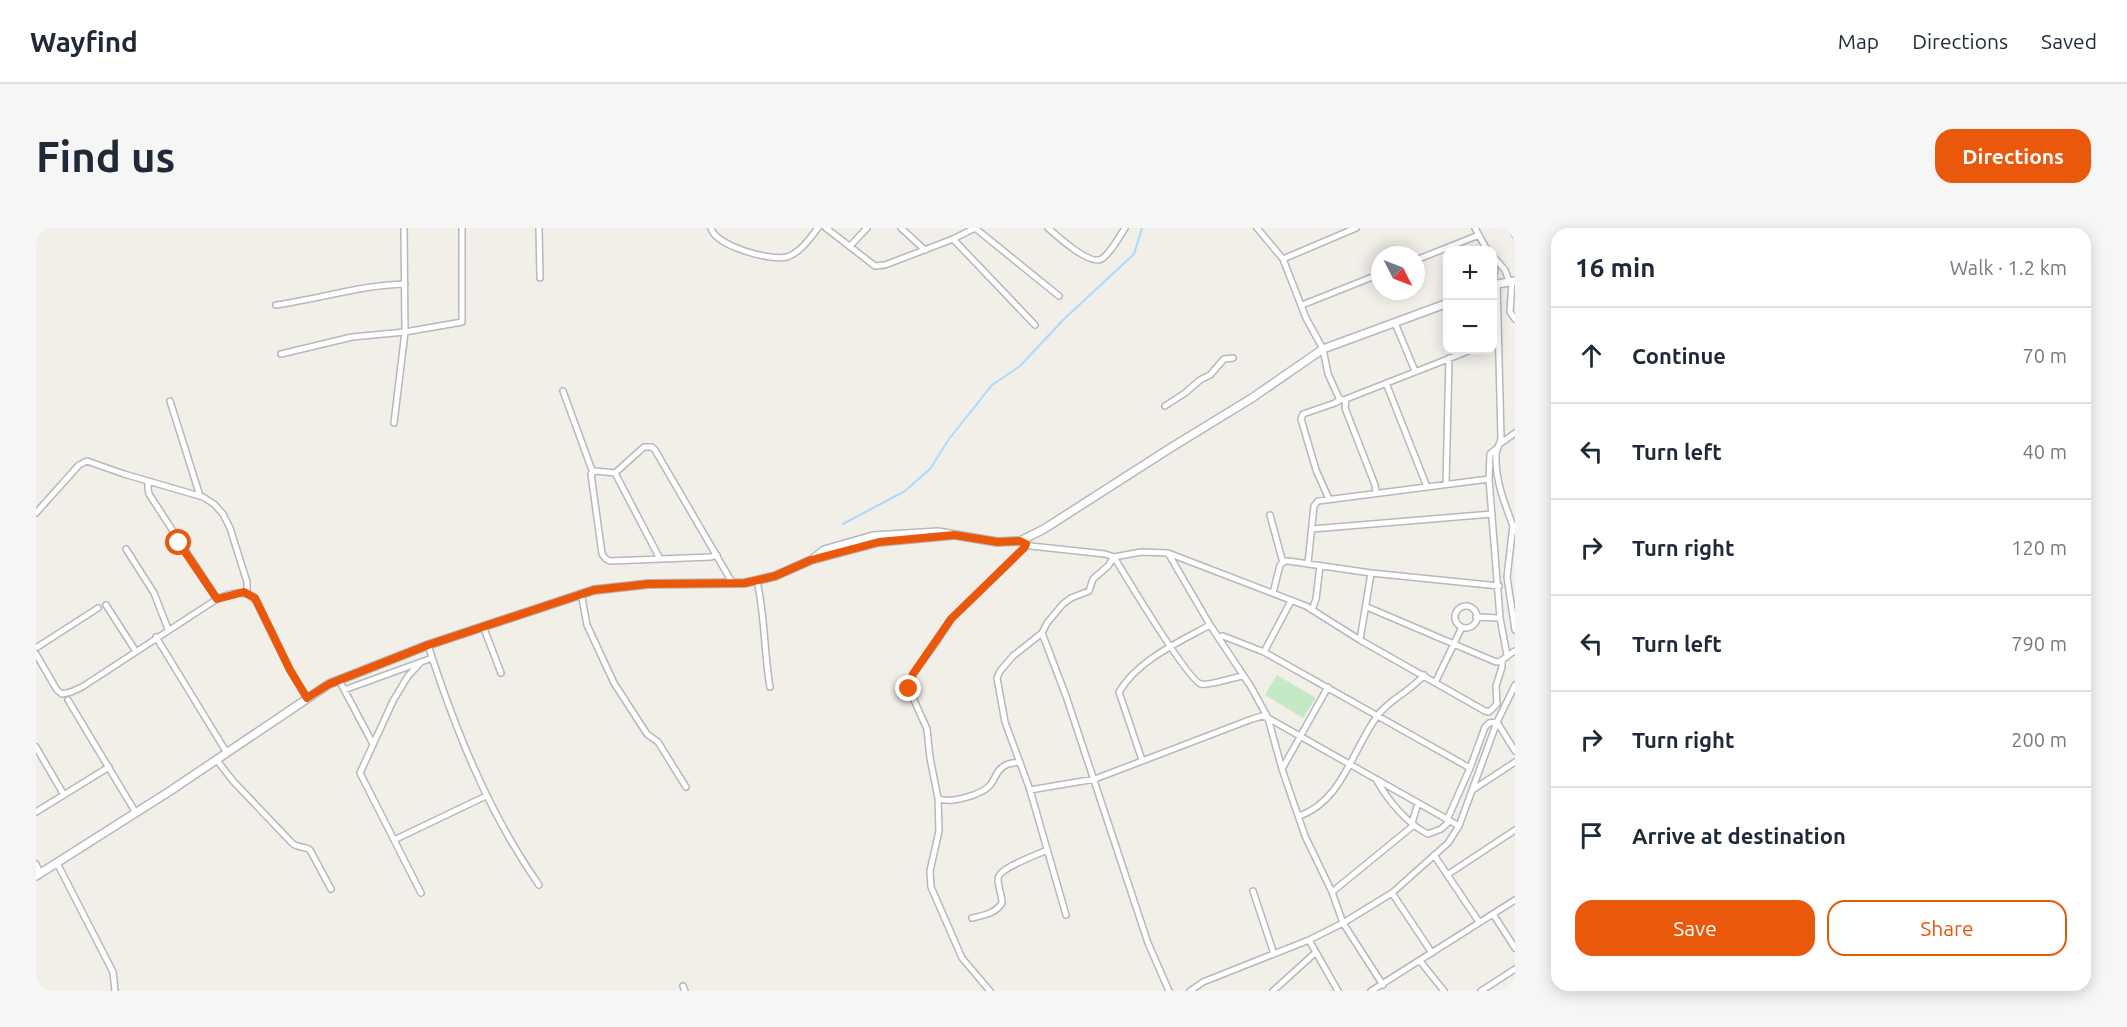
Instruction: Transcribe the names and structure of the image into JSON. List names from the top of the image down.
{
  "north": "bottom right",
  "page": {
    "header": "Wayfind",
    "nav": ["Map", "Directions", "Saved"],
    "buttons": [
      "Directions",
      ["Save", "Share"]
    ],
    "title": "Find us",
    "heading": ["16 min", "Walk · 1.2 km"],
    "map_buttons": ["+", "−"],
    "list": [
      ["Continue", "70 m"],
      ["Turn left", "40 m"],
      ["Turn right", "120 m"],
      ["Turn left", "790 m"],
      ["Turn right", "200 m"],
      "Arrive at destination"
    ]
  }
}
